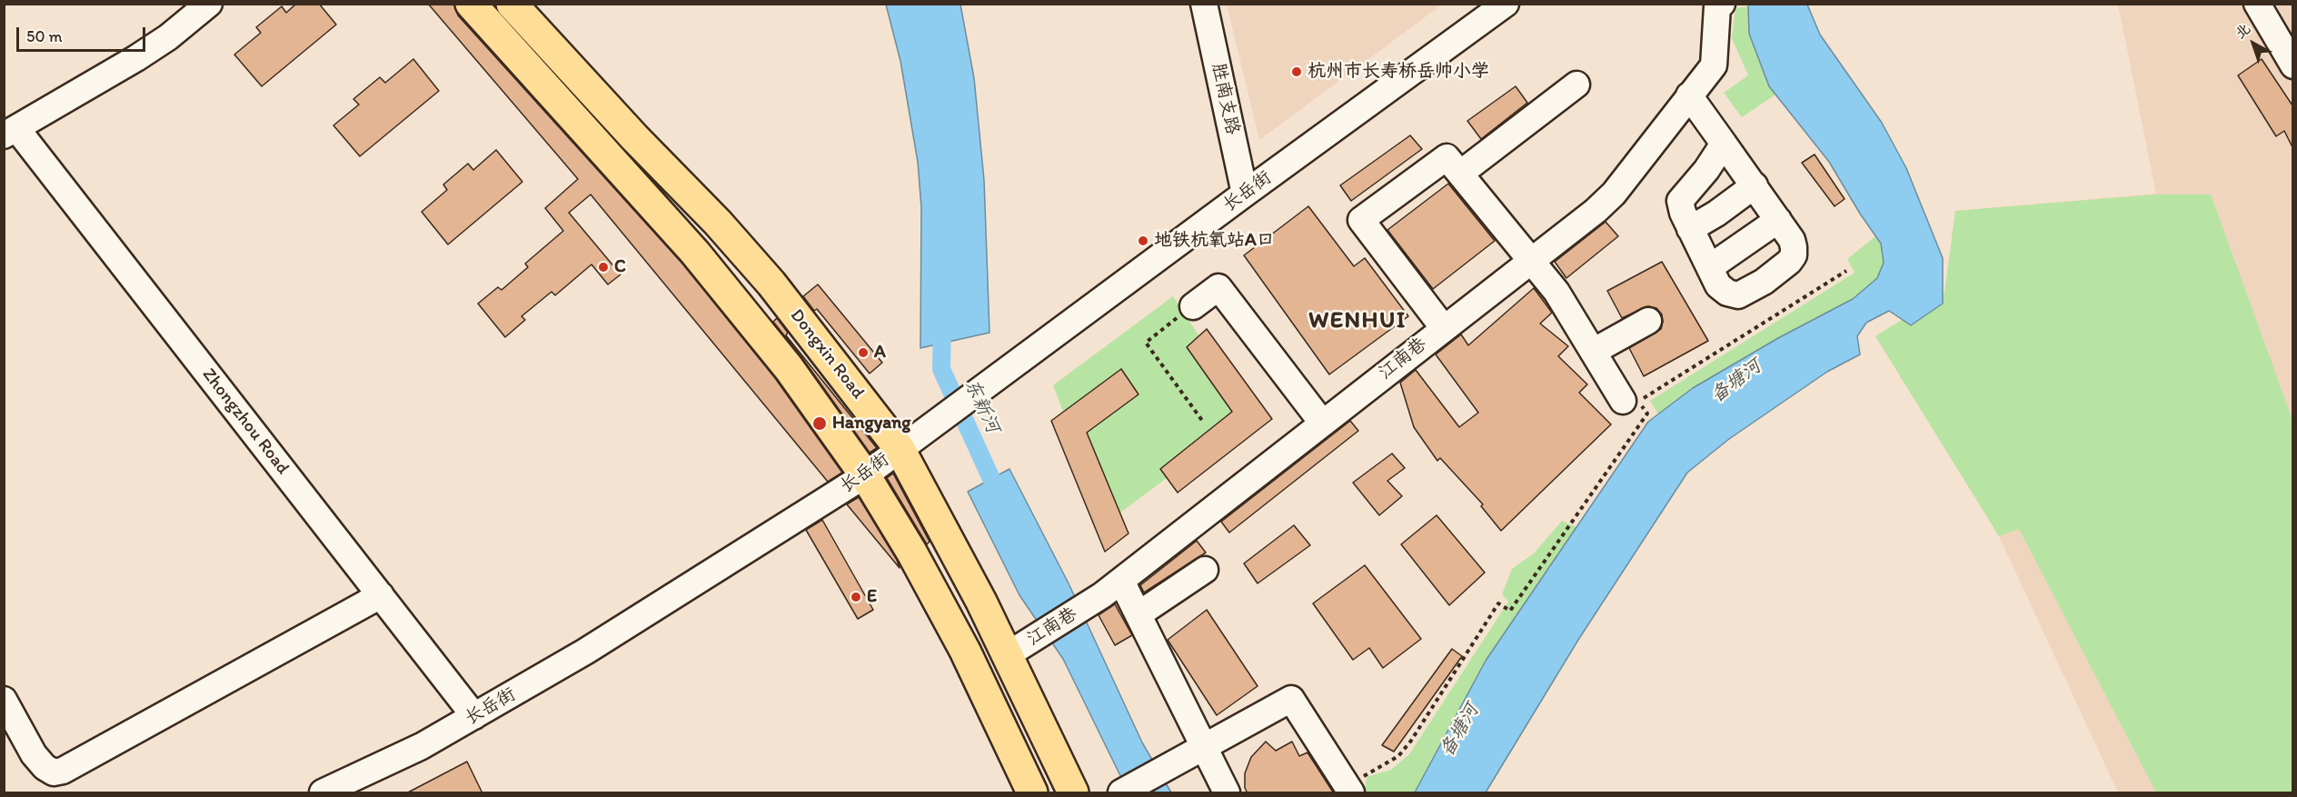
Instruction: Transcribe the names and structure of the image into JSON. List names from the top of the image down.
{
  "streets": {
    "main road": ["Dongxin Road"],
    "street": [
      "胜南支路",
      "长岳街",
      "江南巷",
      "Zhongzhou Road"
    ]
  },
  "crossings": [
    ["胜南支路", "长岳街"],
    ["长岳街", "Dongxin Road"],
    ["长岳街", "Zhongzhou Road"],
    ["Dongxin Road", "江南巷"]
  ],
  "districts": ["WENHUI"],
  "water": ["备塘河", "东新河"],
  "places": [
    "杭州市长寿桥岳帅小学",
    "地铁杭氧站A口",
    "C",
    "A",
    "Hangyang",
    "E"
  ],
  "scale_bar": "50 m",
  "north": "top left"
}
